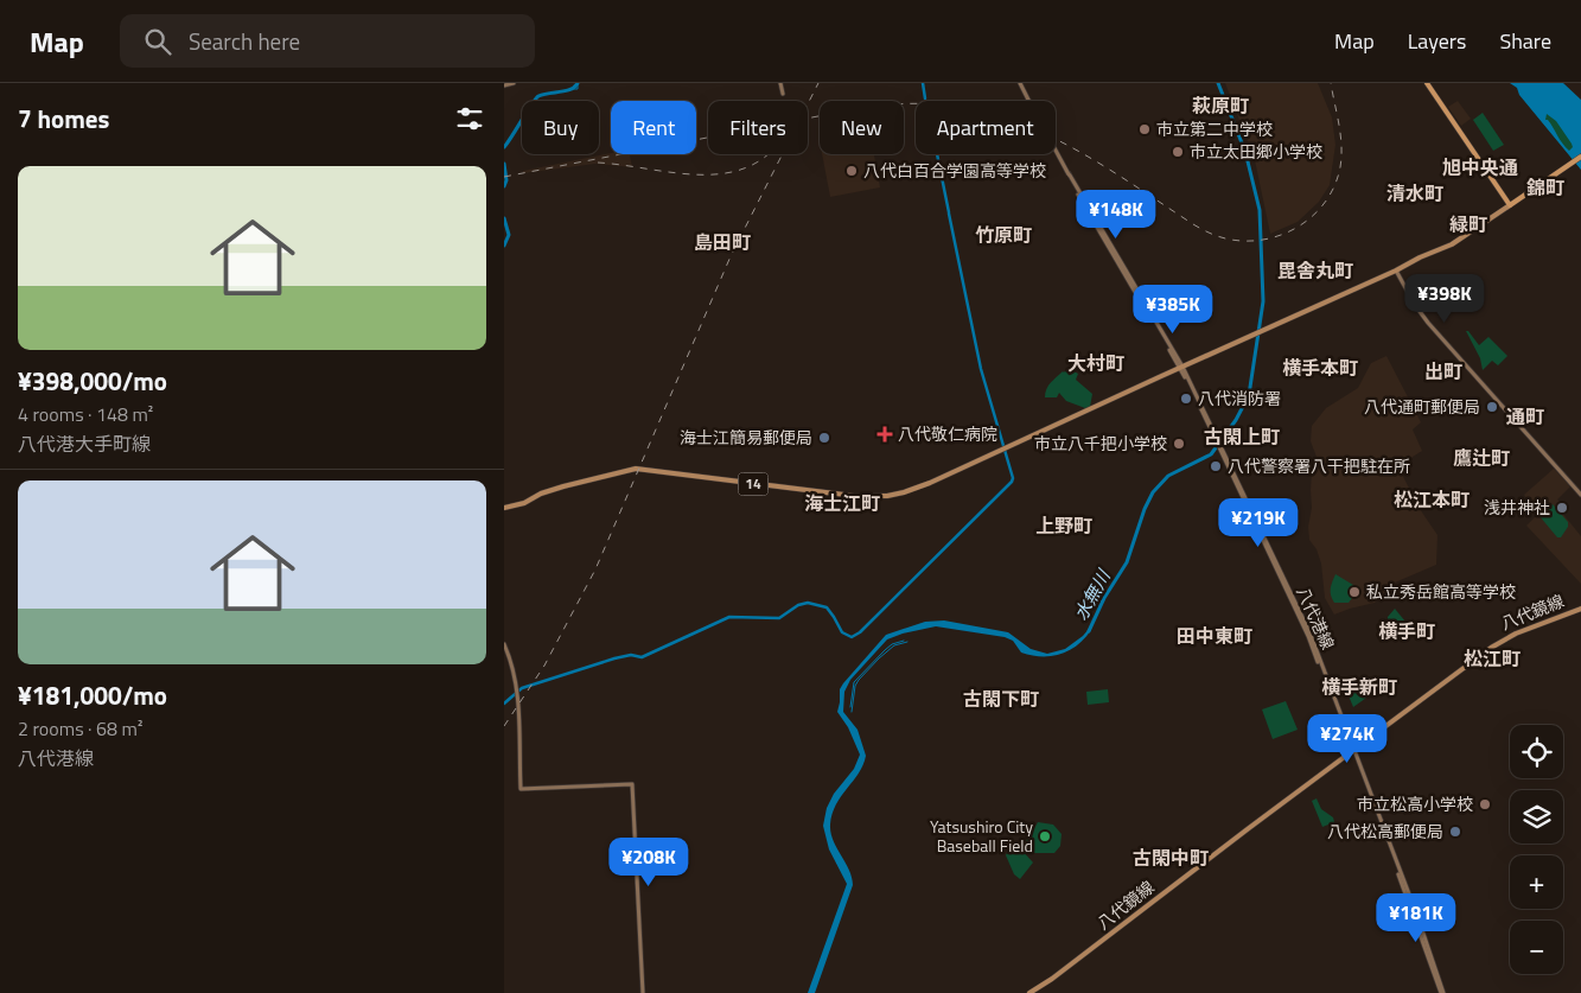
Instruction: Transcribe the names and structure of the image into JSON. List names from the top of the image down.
{
  "streets": {
    "main road": ["14", "八代鏡線", "八代港線"]
  },
  "crossings": [
    ["14", "八代港線"],
    ["八代鏡線", "八代港線"]
  ],
  "districts": [
    "萩原町",
    "旭中央通",
    "錦町",
    "清水町",
    "緑町",
    "竹原町",
    "島田町",
    "毘舎丸町",
    "大村町",
    "横手本町",
    "出町",
    "通町",
    "古閑上町",
    "鷹辻町",
    "松江本町",
    "海士江町",
    "上野町",
    "横手町",
    "田中東町",
    "松江町",
    "横手新町",
    "古閑下町",
    "古閑中町"
  ],
  "water": ["水無川"],
  "places": {
    "other": [
      "市立第二中学校",
      "市立太田郷小学校",
      "八代白百合学園高等学校",
      "八代消防署",
      "八代通町郵便局",
      "海士江簡易郵便局",
      "市立八千把小学校",
      "八代警察署八干把駐在所",
      "浅井神社",
      "私立秀岳館高等学校",
      "市立松高小学校",
      "八代松高郵便局",
      "Yatsushiro City Baseball Field"
    ],
    "health": ["八代敬仁病院"]
  },
  "page": {
    "header": "Map",
    "search": "Search here",
    "nav": ["Map", "Layers", "Share"],
    "heading": "7 homes",
    "chip": [
      "Buy",
      "Rent",
      "Filters",
      "New",
      "Apartment"
    ],
    "list": [
      {
        "name": "¥398,000/mo",
        "note": "4 rooms · 148 m² · 八代港大手町線"
      },
      {
        "name": "¥181,000/mo",
        "note": "2 rooms · 68 m² · 八代港線"
      }
    ],
    "price": [
      "¥148K",
      "¥398K",
      "¥385K",
      "¥219K",
      "¥274K",
      "¥208K",
      "¥181K"
    ],
    "map_buttons": ["+", "−"]
  }
}
